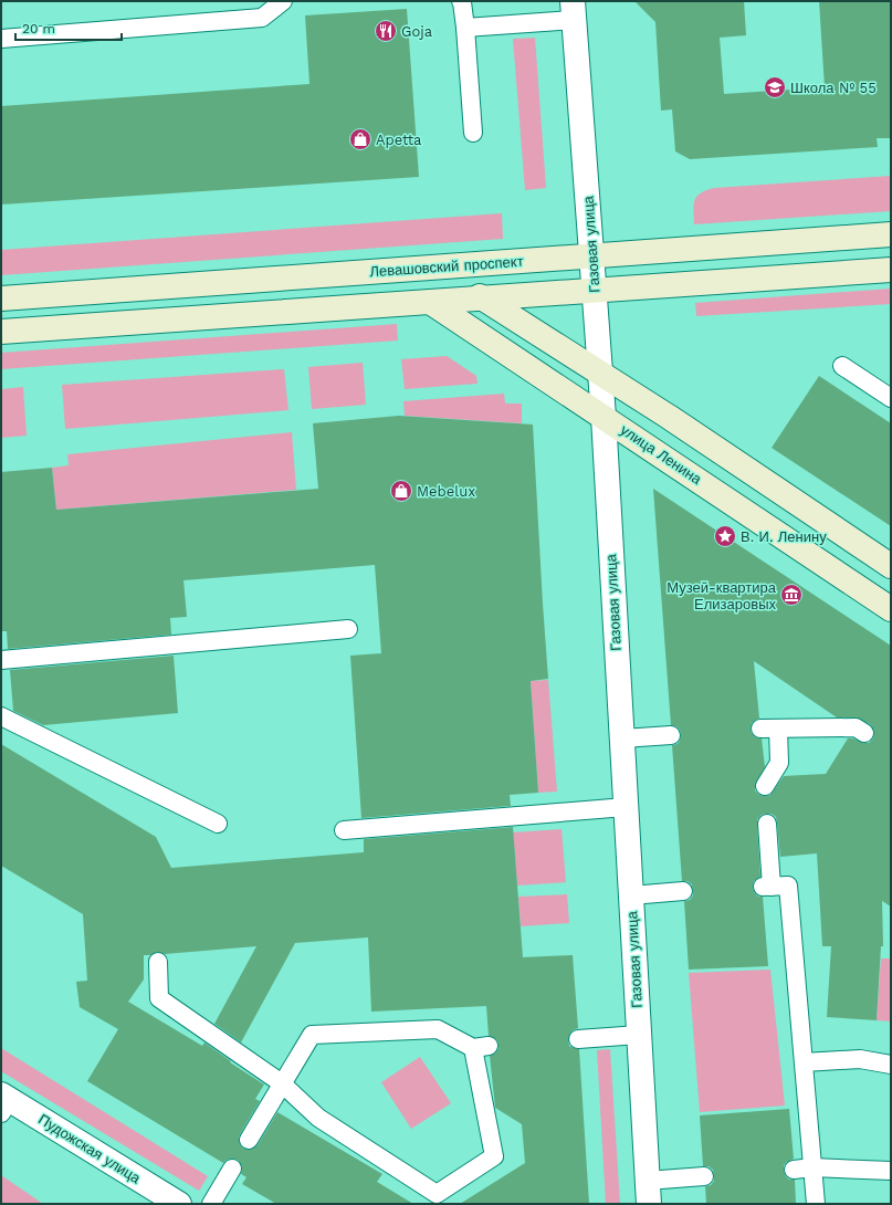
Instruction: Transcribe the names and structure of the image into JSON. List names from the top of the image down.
{
  "streets": {
    "street": [
      "Газовая улица",
      "Левашовский проспект",
      "улица Ленина",
      "Пудожская улица"
    ]
  },
  "crossings": [
    ["Газовая улица", "Левашовский проспект"],
    ["Газовая улица", "улица Ленина"]
  ],
  "places": {
    "restaurant": ["Goja"],
    "school or university": ["Школа № 55"],
    "shop": ["Apetta", "Mebelux"],
    "place": ["В. И. Ленину"],
    "museum": ["Музей-квартира Елизаровых"]
  },
  "scale_bar": "20 m"
}
